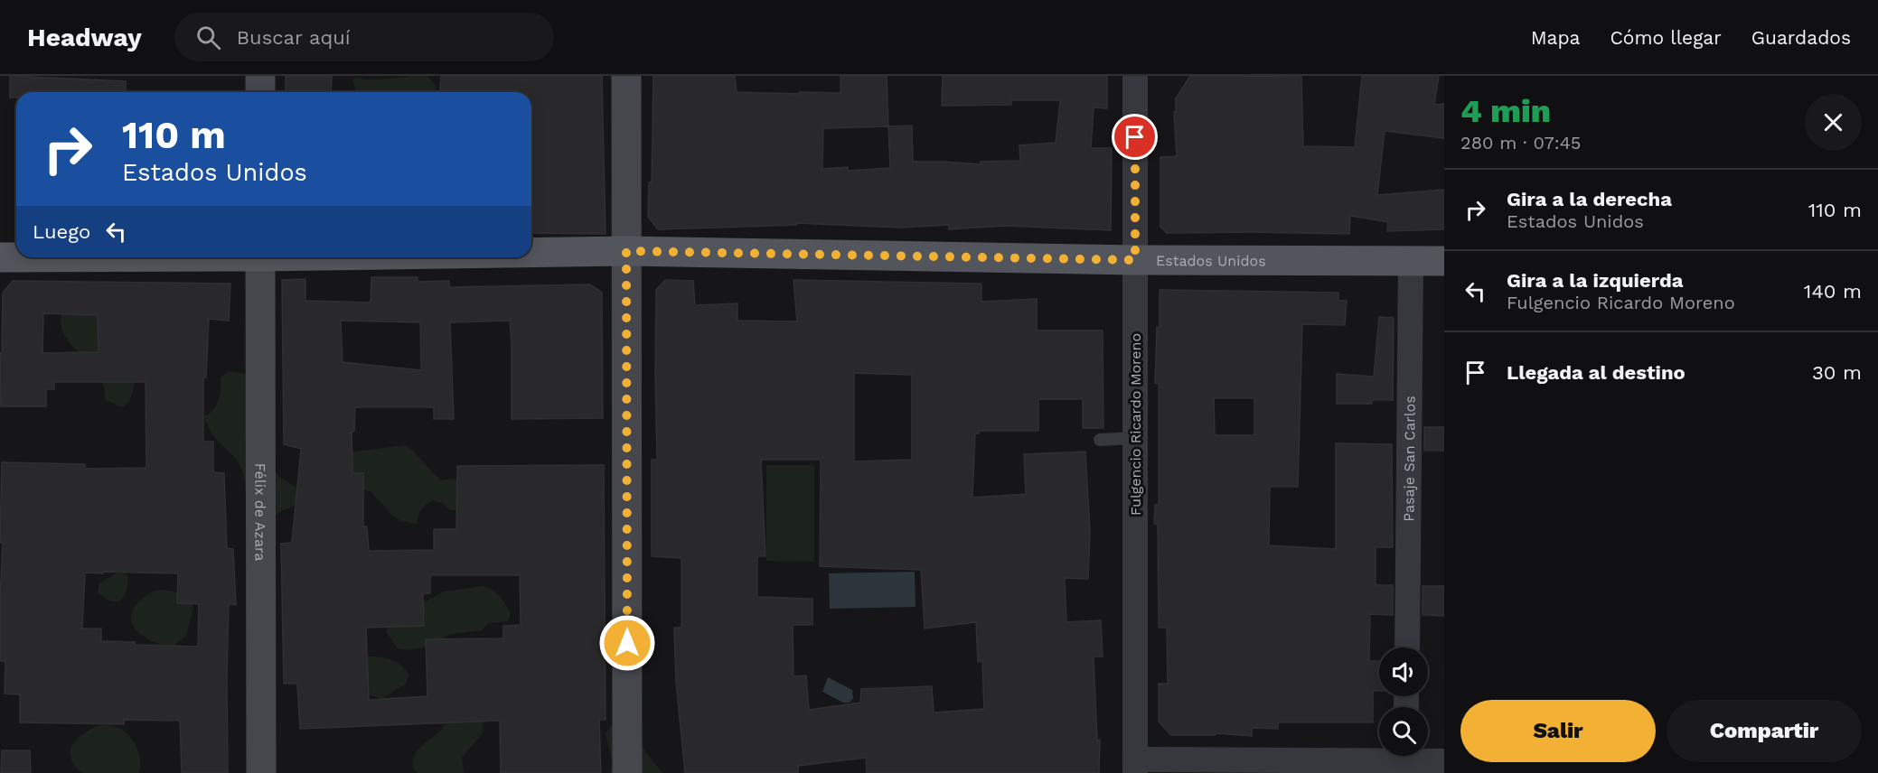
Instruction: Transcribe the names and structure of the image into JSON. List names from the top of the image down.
{
  "streets": {
    "main road": ["Estados Unidos"],
    "street": ["Fulgencio Ricardo Moreno", "Pasaje San Carlos", "Félix de Azara"]
  },
  "crossings": [
    ["Estados Unidos", "Fulgencio Ricardo Moreno"],
    ["Estados Unidos", "Pasaje San Carlos"]
  ],
  "page": {
    "header": "Headway",
    "search": "Buscar aquí",
    "nav": ["Mapa", "Cómo llegar", "Guardados"],
    "heading": ["4 min", "280 m · 07:45"],
    "turn": ["110 m", "Estados Unidos"],
    "list": [
      {
        "name": "Gira a la derecha",
        "note": "Estados Unidos",
        "value": "110 m"
      },
      {
        "name": "Gira a la izquierda",
        "note": "Fulgencio Ricardo Moreno",
        "value": "140 m"
      },
      {
        "name": "Llegada al destino",
        "value": "30 m"
      }
    ],
    "then": "Luego",
    "buttons": ["Salir", "Compartir"]
  }
}
